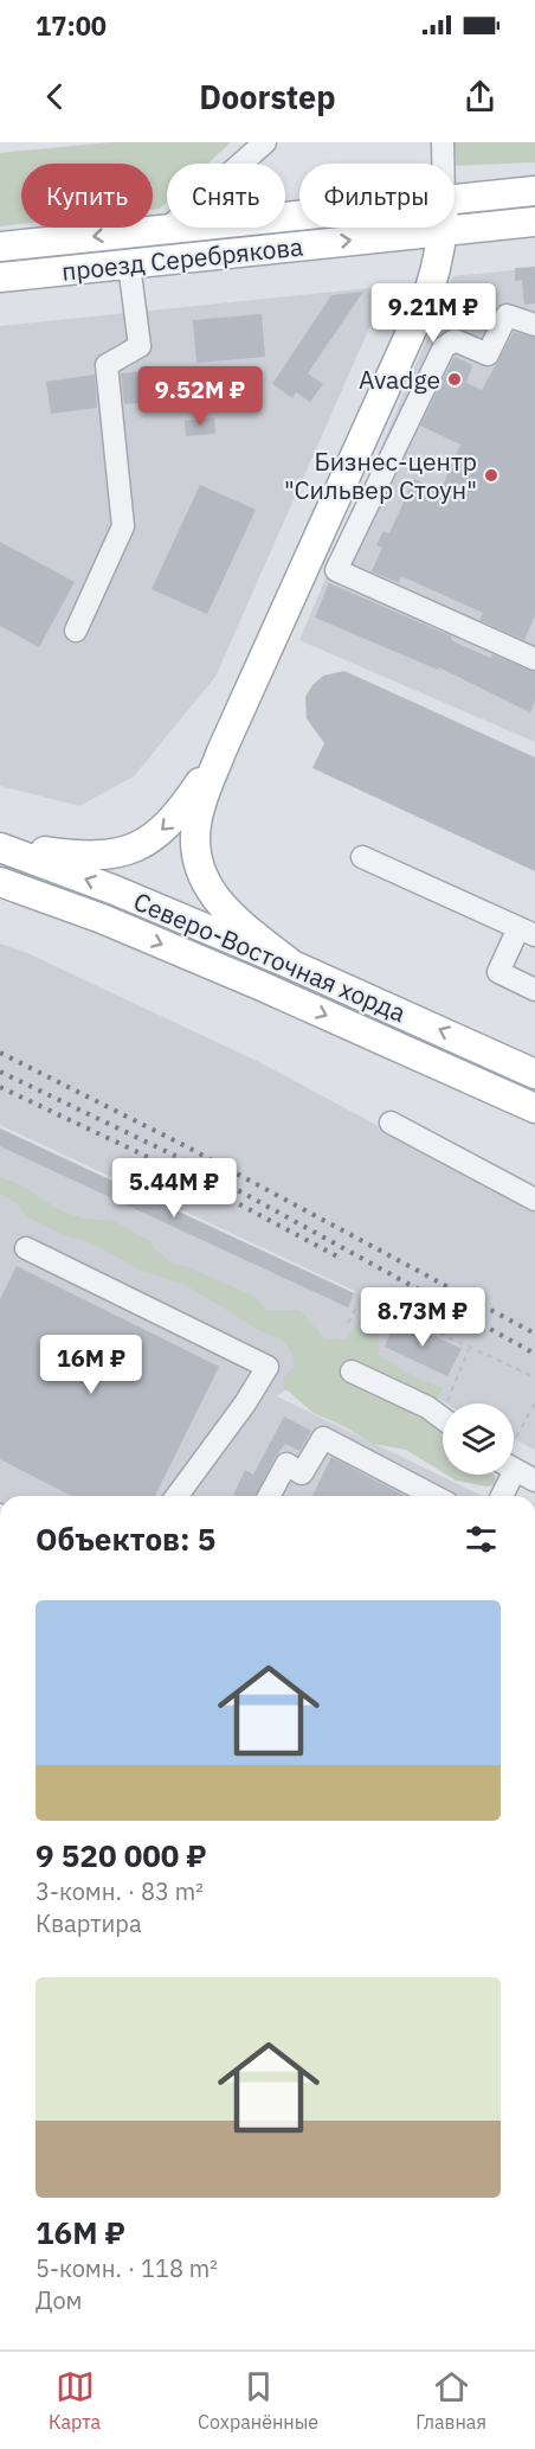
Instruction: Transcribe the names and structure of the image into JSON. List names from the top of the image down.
{
  "streets": {
    "main road": ["проезд Серебрякова", "Северо-Восточная хорда"]
  },
  "places": ["Avadge", "Бизнес-центр \"Сильвер Стоун\""],
  "page": {
    "status": "17:00",
    "header": "Doorstep",
    "chip": ["Купить", "Снять", "Фильтры"],
    "price": [
      "9.21M ₽",
      "9.52M ₽",
      "5.44M ₽",
      "8.73M ₽",
      "16M ₽"
    ],
    "heading": "Объектов: 5",
    "list": [
      {
        "name": "9 520 000 ₽",
        "note": "3-комн. · 83 m² · Квартира"
      },
      {
        "name": "16M ₽",
        "note": "5-комн. · 118 m² · Дом"
      }
    ],
    "tabs": ["Карта", "Сохранённые", "Главная"]
  }
}
